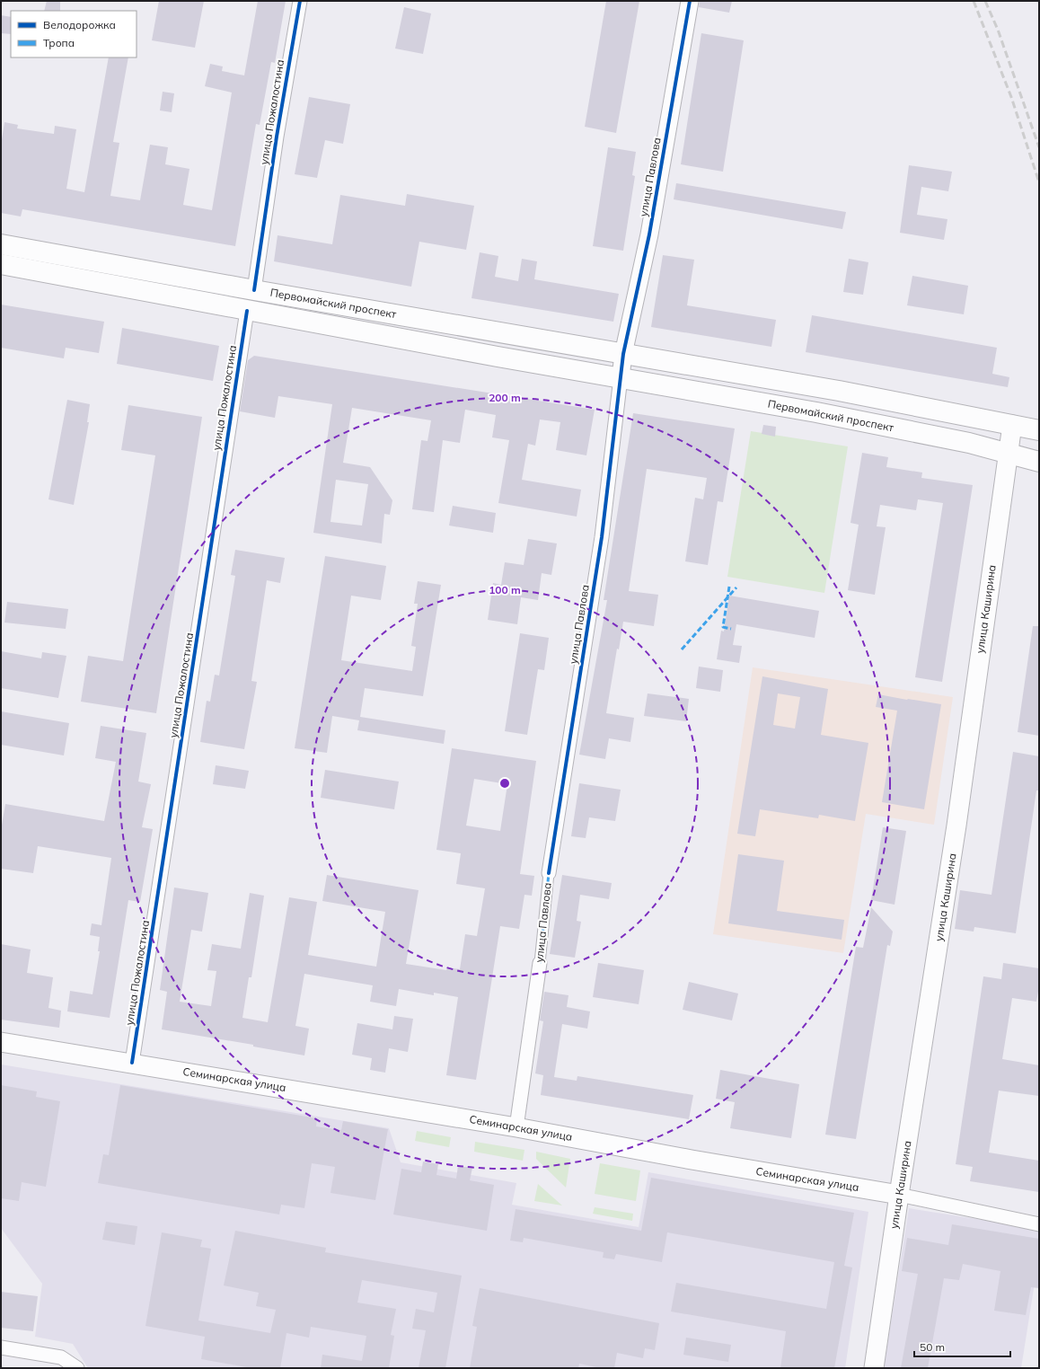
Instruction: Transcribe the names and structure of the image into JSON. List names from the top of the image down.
{
  "streets": {
    "main road": ["Первомайский проспект", "улица Каширина", "Семинарская улица"],
    "street": ["улица Пожалостина", "улица Павлова"]
  },
  "crossings": [
    ["улица Пожалостина", "Первомайский проспект"],
    ["улица Пожалостина", "Семинарская улица"],
    ["улица Павлова", "Первомайский проспект"],
    ["улица Павлова", "Семинарская улица"],
    ["Первомайский проспект", "улица Каширина"],
    ["улица Каширина", "Семинарская улица"]
  ],
  "legend": ["Велодорожка", "Тропа"],
  "scale_bar": "50 m",
  "rings": ["200 m", "100 m"]
}
